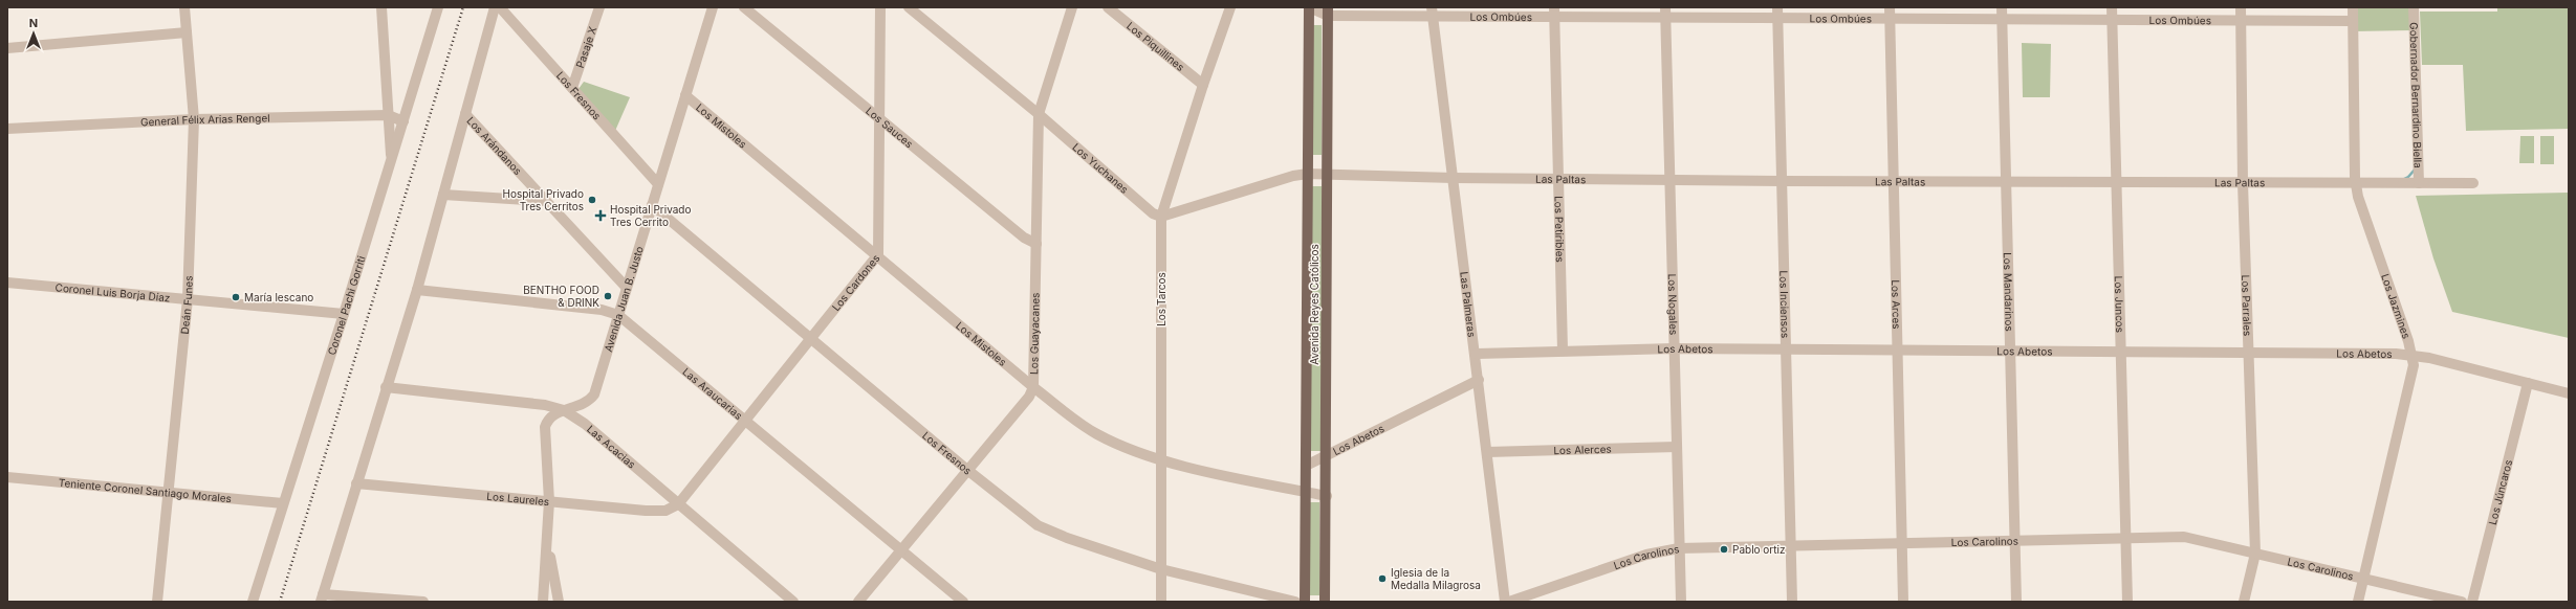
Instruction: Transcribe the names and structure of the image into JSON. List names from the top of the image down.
{
  "streets": {
    "main road": ["Avenida Reyes Católicos"],
    "street": [
      "Los Ombúes",
      "Los Piquillines",
      "Pasaje X",
      "Gobernador Bernardino Biella",
      "Los Fresnos",
      "General Félix Arias Rengel",
      "Los Mistoles",
      "Los Sauces",
      "Los Arándanos",
      "Los Yuchanes",
      "Las Paltas",
      "Los Petiribíes",
      "Los Cardones",
      "Los Mandarinos",
      "Coronel Luis Borja Díaz",
      "Avenida Juan B. Justo",
      "Los Tarcos",
      "Deán Funes",
      "Coronel Pachi Gorriti",
      "Las Palmeras",
      "Los Nogales",
      "Los Inciensos",
      "Los Arces",
      "Los Juncos",
      "Los Parrales",
      "Los Jazmines",
      "Los Guayacanes",
      "Los Abetos",
      "Las Araucarias",
      "Las Acacias",
      "Los Alerces",
      "Teniente Coronel Santiago Morales",
      "Los Júncaros",
      "Los Laureles",
      "Los Carolinos"
    ]
  },
  "crossings": [
    ["Los Ombúes", "Los Petiribíes"],
    ["Los Ombúes", "Los Mandarinos"],
    ["Los Ombúes", "Avenida Reyes Católicos"],
    ["Los Ombúes", "Las Palmeras"],
    ["Los Ombúes", "Los Nogales"],
    ["Los Ombúes", "Los Inciensos"],
    ["Los Ombúes", "Los Arces"],
    ["Los Ombúes", "Los Juncos"],
    ["Los Ombúes", "Los Parrales"],
    ["Los Ombúes", "Los Jazmines"],
    ["Los Piquillines", "Los Tarcos"],
    ["Pasaje X", "Los Fresnos"],
    ["Gobernador Bernardino Biella", "Las Paltas"],
    ["Los Fresnos", "Los Cardones"],
    ["Los Fresnos", "Avenida Juan B. Justo"],
    ["Los Fresnos", "Los Tarcos"],
    ["Los Fresnos", "Los Guayacanes"],
    ["General Félix Arias Rengel", "Deán Funes"],
    ["General Félix Arias Rengel", "Coronel Pachi Gorriti"],
    ["Los Mistoles", "Los Cardones"],
    ["Los Mistoles", "Avenida Juan B. Justo"],
    ["Los Mistoles", "Los Tarcos"],
    ["Los Mistoles", "Avenida Reyes Católicos"],
    ["Los Mistoles", "Los Guayacanes"],
    ["Los Sauces", "Los Cardones"],
    ["Los Sauces", "Los Guayacanes"],
    ["Los Arándanos", "Avenida Juan B. Justo"],
    ["Los Yuchanes", "Los Tarcos"],
    ["Los Yuchanes", "Los Guayacanes"],
    ["Las Paltas", "Los Petiribíes"],
    ["Las Paltas", "Los Mandarinos"],
    ["Las Paltas", "Avenida Reyes Católicos"],
    ["Las Paltas", "Las Palmeras"],
    ["Las Paltas", "Los Nogales"],
    ["Las Paltas", "Los Inciensos"],
    ["Las Paltas", "Los Arces"],
    ["Las Paltas", "Los Juncos"],
    ["Las Paltas", "Los Parrales"],
    ["Las Paltas", "Los Jazmines"],
    ["Los Petiribíes", "Los Abetos"],
    ["Los Cardones", "Las Araucarias"],
    ["Los Cardones", "Las Acacias"],
    ["Los Cardones", "Los Laureles"],
    ["Los Mandarinos", "Los Abetos"],
    ["Los Mandarinos", "Los Carolinos"],
    ["Coronel Luis Borja Díaz", "Deán Funes"],
    ["Coronel Luis Borja Díaz", "Coronel Pachi Gorriti"],
    ["Avenida Juan B. Justo", "Las Araucarias"],
    ["Avenida Juan B. Justo", "Las Acacias"],
    ["Avenida Juan B. Justo", "Los Laureles"],
    ["Deán Funes", "Teniente Coronel Santiago Morales"],
    ["Coronel Pachi Gorriti", "Teniente Coronel Santiago Morales"],
    ["Avenida Reyes Católicos", "Los Abetos"],
    ["Las Palmeras", "Los Abetos"],
    ["Las Palmeras", "Los Alerces"],
    ["Los Nogales", "Los Abetos"],
    ["Los Nogales", "Los Alerces"],
    ["Los Nogales", "Los Carolinos"],
    ["Los Inciensos", "Los Abetos"],
    ["Los Inciensos", "Los Carolinos"],
    ["Los Arces", "Los Abetos"],
    ["Los Arces", "Los Carolinos"],
    ["Los Juncos", "Los Abetos"],
    ["Los Juncos", "Los Carolinos"],
    ["Los Parrales", "Los Abetos"],
    ["Los Parrales", "Los Carolinos"],
    ["Los Jazmines", "Los Abetos"],
    ["Los Jazmines", "Los Carolinos"],
    ["Los Guayacanes", "Las Araucarias"],
    ["Los Abetos", "Los Júncaros"],
    ["Las Acacias", "Los Laureles"]
  ],
  "places": {
    "other": [
      "Hospital Privado Tres Cerritos",
      "BENTHO FOOD & DRINK",
      "María lescano",
      "Pablo ortiz",
      "Iglesia de la Medalla Milagrosa"
    ],
    "health": ["Hospital Privado Tres Cerrito"]
  },
  "north": "top"
}
